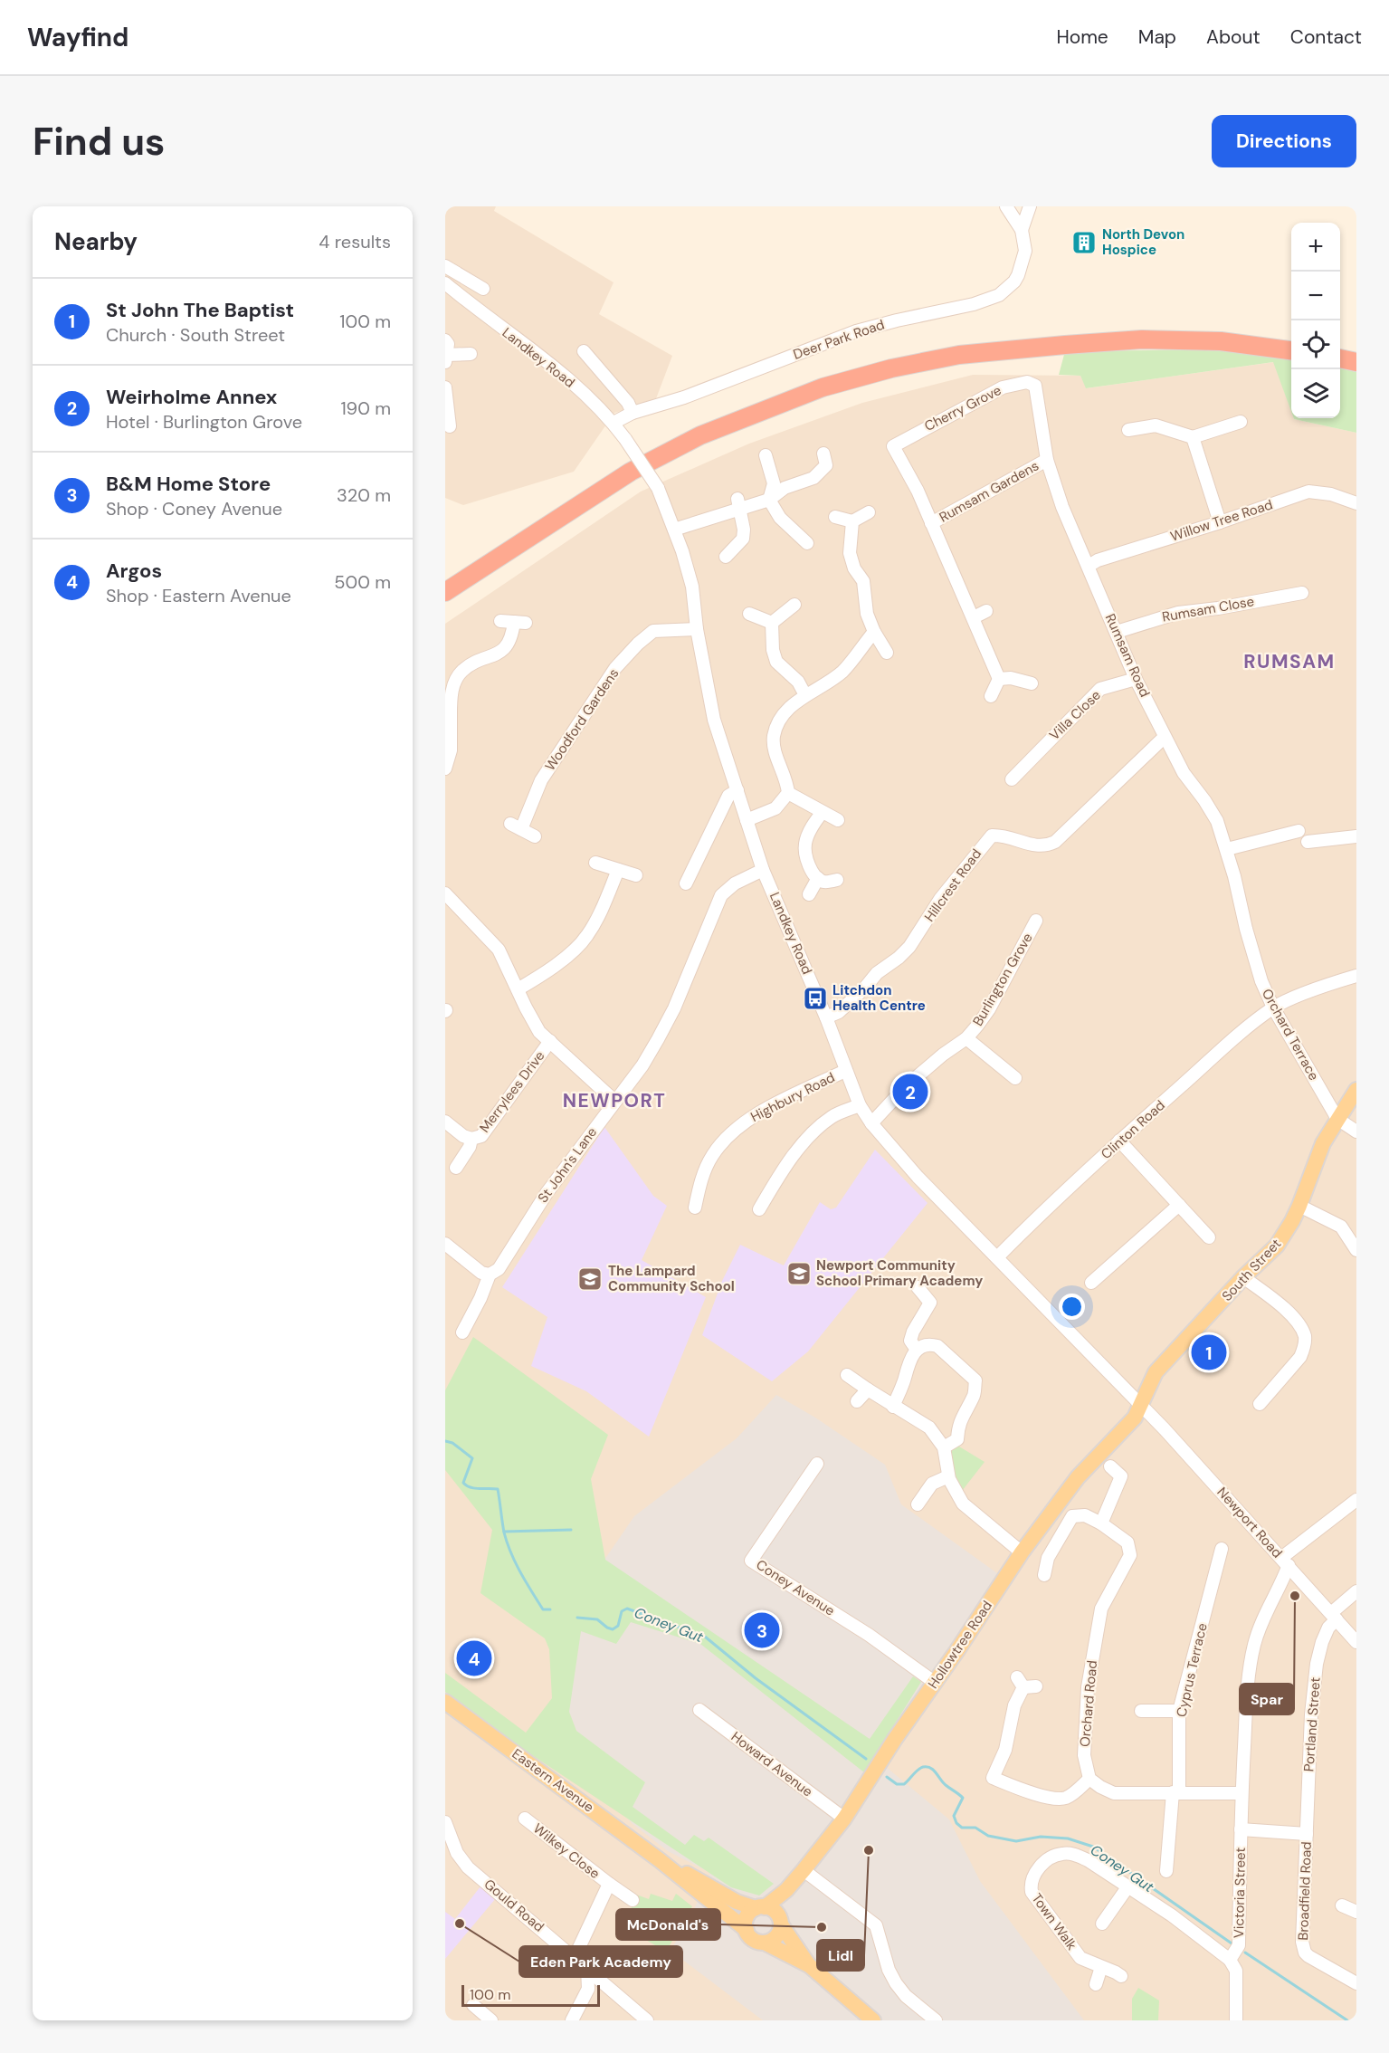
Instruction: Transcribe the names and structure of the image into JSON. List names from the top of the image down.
{
  "streets": {
    "main road": ["South Street", "Hollowtree Road", "Eastern Avenue"],
    "street": [
      "Deer Park Road",
      "Landkey Road",
      "Cherry Grove",
      "Rumsam Gardens",
      "Willow Tree Road",
      "Rumsam Close",
      "Rumsam Road",
      "Villa Close",
      "Woodford Gardens",
      "Hillcrest Road",
      "Burlington Grove",
      "Orchard Terrace",
      "Merrylees Drive",
      "Highbury Road",
      "Clinton Road",
      "St John's Lane",
      "Newport Road",
      "Coney Avenue",
      "Cyprus Terrace",
      "Orchard Road",
      "Portland Street",
      "Howard Avenue",
      "Wilkey Close",
      "Broadfield Road",
      "Victoria Street",
      "Gould Road",
      "Town Walk"
    ]
  },
  "crossings": [
    ["Deer Park Road", "Landkey Road"],
    ["Landkey Road", "Woodford Gardens"],
    ["Landkey Road", "Hillcrest Road"],
    ["Landkey Road", "Burlington Grove"],
    ["Landkey Road", "Highbury Road"],
    ["Landkey Road", "Clinton Road"],
    ["Landkey Road", "St John's Lane"],
    ["Landkey Road", "South Street"],
    ["Landkey Road", "Newport Road"],
    ["Landkey Road", "Hollowtree Road"],
    ["Cherry Grove", "Rumsam Gardens"],
    ["Cherry Grove", "Rumsam Road"],
    ["Rumsam Gardens", "Rumsam Road"],
    ["Willow Tree Road", "Rumsam Road"],
    ["Rumsam Close", "Rumsam Road"],
    ["Rumsam Road", "Villa Close"],
    ["Rumsam Road", "Hillcrest Road"],
    ["Rumsam Road", "Orchard Terrace"],
    ["Orchard Terrace", "Clinton Road"],
    ["Orchard Terrace", "South Street"],
    ["South Street", "Newport Road"],
    ["South Street", "Hollowtree Road"],
    ["Newport Road", "Hollowtree Road"],
    ["Newport Road", "Portland Street"],
    ["Newport Road", "Victoria Street"],
    ["Coney Avenue", "Hollowtree Road"],
    ["Hollowtree Road", "Howard Avenue"],
    ["Hollowtree Road", "Eastern Avenue"],
    ["Portland Street", "Broadfield Road"],
    ["Wilkey Close", "Gould Road"],
    ["Victoria Street", "Town Walk"]
  ],
  "districts": ["RUMSAM", "NEWPORT"],
  "water": ["Coney Gut"],
  "places": {
    "building": ["North Devon Hospice"],
    "bus stop": ["Litchdon Health Centre"],
    "school or university": ["Newport Community School Primary Academy", "The Lampard Community School"],
    "other": [
      "Spar",
      "Lidl",
      "Eden Park Academy",
      "McDonald's"
    ]
  },
  "scale_bar": "100 m",
  "page": {
    "header": "Wayfind",
    "nav": [
      "Home",
      "Map",
      "About",
      "Contact"
    ],
    "buttons": "Directions",
    "title": "Find us",
    "heading": ["Nearby", "4 results"],
    "map_buttons": ["+", "−"],
    "list": [
      {
        "mark": "1",
        "name": "St John The Baptist",
        "note": "Church · South Street",
        "value": "100 m"
      },
      {
        "mark": "2",
        "name": "Weirholme Annex",
        "note": "Hotel · Burlington Grove",
        "value": "190 m"
      },
      {
        "mark": "3",
        "name": "B&M Home Store",
        "note": "Shop · Coney Avenue",
        "value": "320 m"
      },
      {
        "mark": "4",
        "name": "Argos",
        "note": "Shop · Eastern Avenue",
        "value": "500 m"
      }
    ],
    "pins": [
      "2",
      "1",
      "3",
      "4"
    ],
    "scale": "100 m"
  }
}
